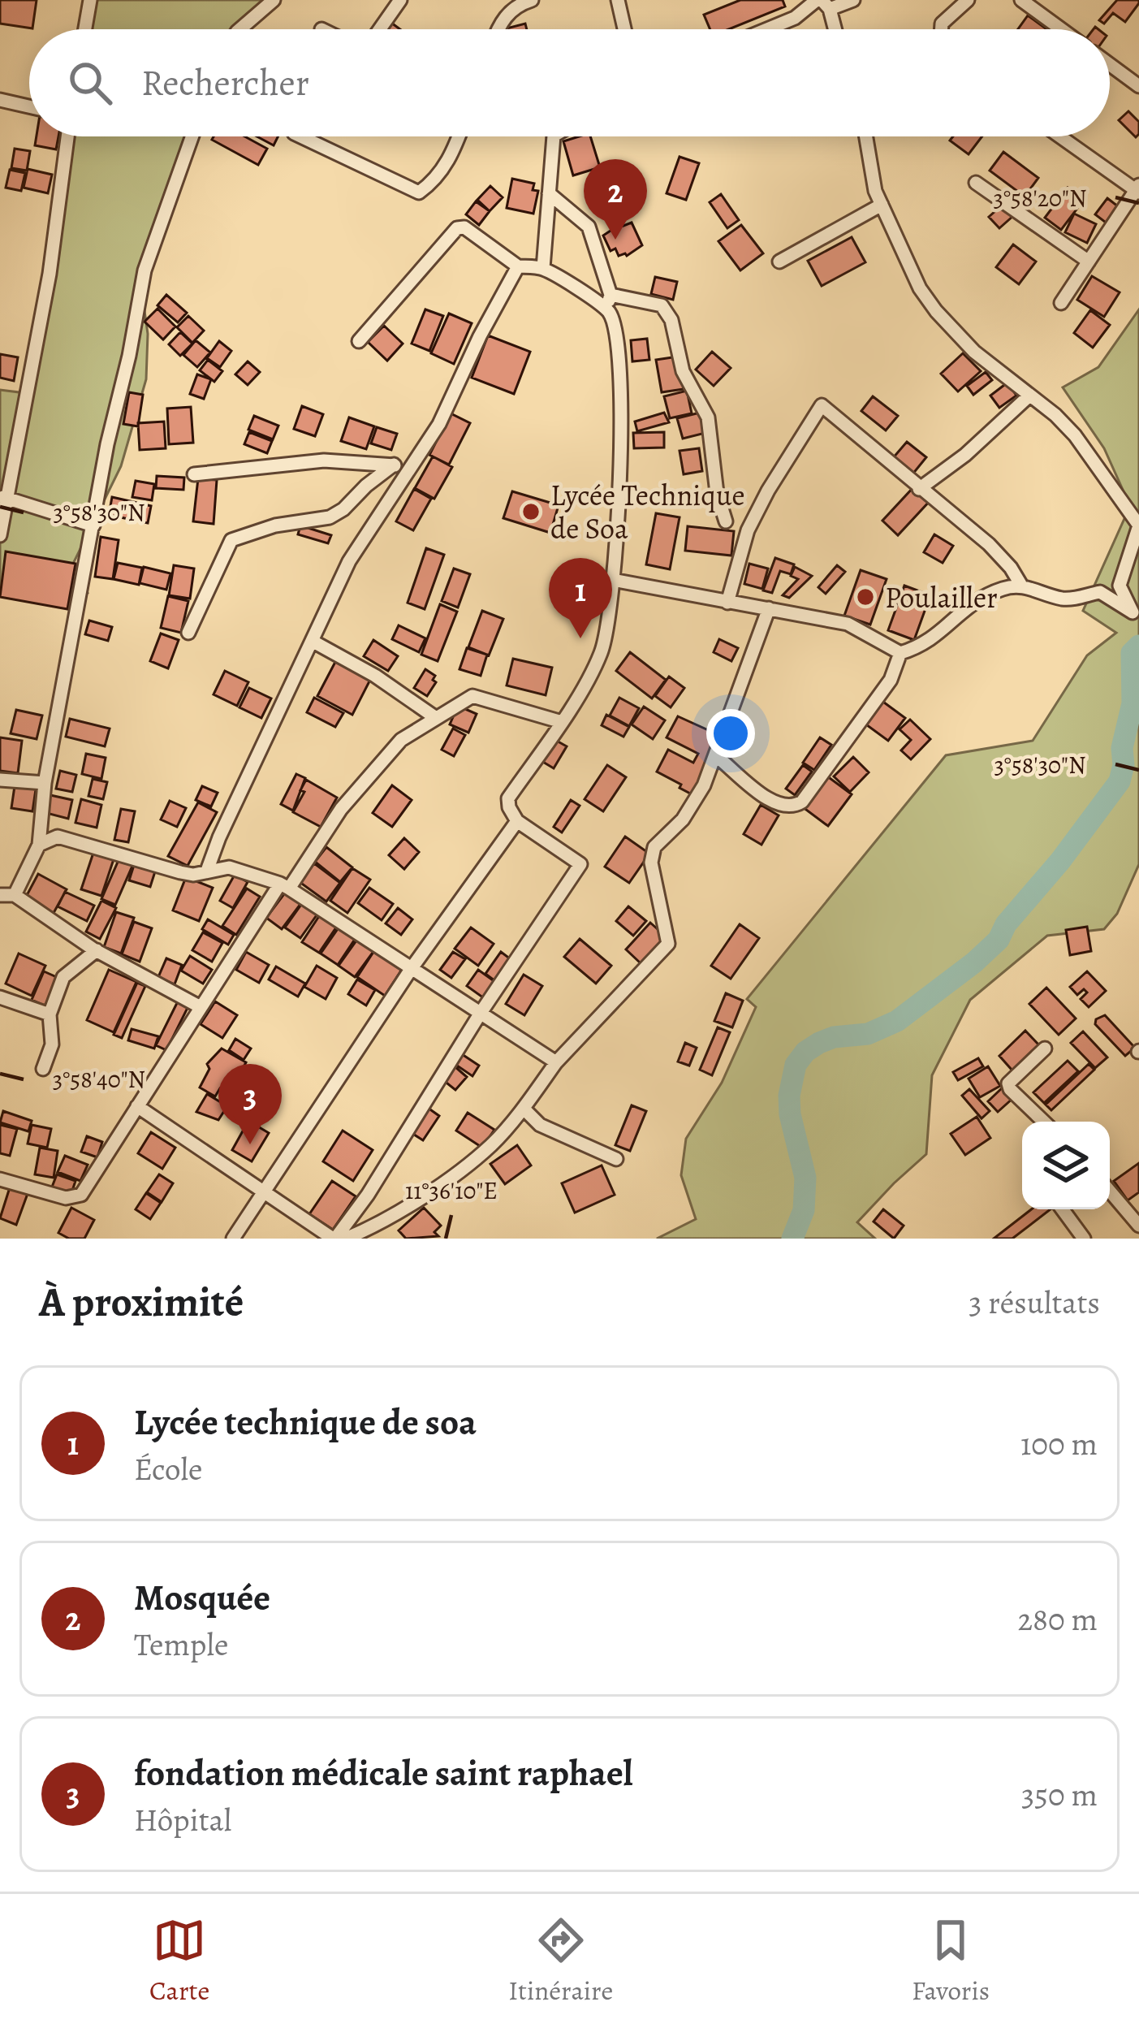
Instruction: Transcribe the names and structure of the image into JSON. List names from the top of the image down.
{
  "places": ["Lycée Technique de Soa", "Poulailler"],
  "page": {
    "search": "Rechercher",
    "pins": ["2", "1", "3"],
    "heading": ["À proximité", "3 résultats"],
    "list": [
      {
        "mark": "1",
        "name": "Lycée technique de soa",
        "note": "École",
        "value": "100 m"
      },
      {
        "mark": "2",
        "name": "Mosquée",
        "note": "Temple",
        "value": "280 m"
      },
      {
        "mark": "3",
        "name": "fondation médicale saint raphael",
        "note": "Hôpital",
        "value": "350 m"
      }
    ],
    "nav": ["Carte", "Itinéraire", "Favoris"]
  },
  "coordinates": [
    "3°58'20\"N",
    "3°58'30\"N",
    "3°58'40\"N",
    "11°36'10\"E"
  ]
}
